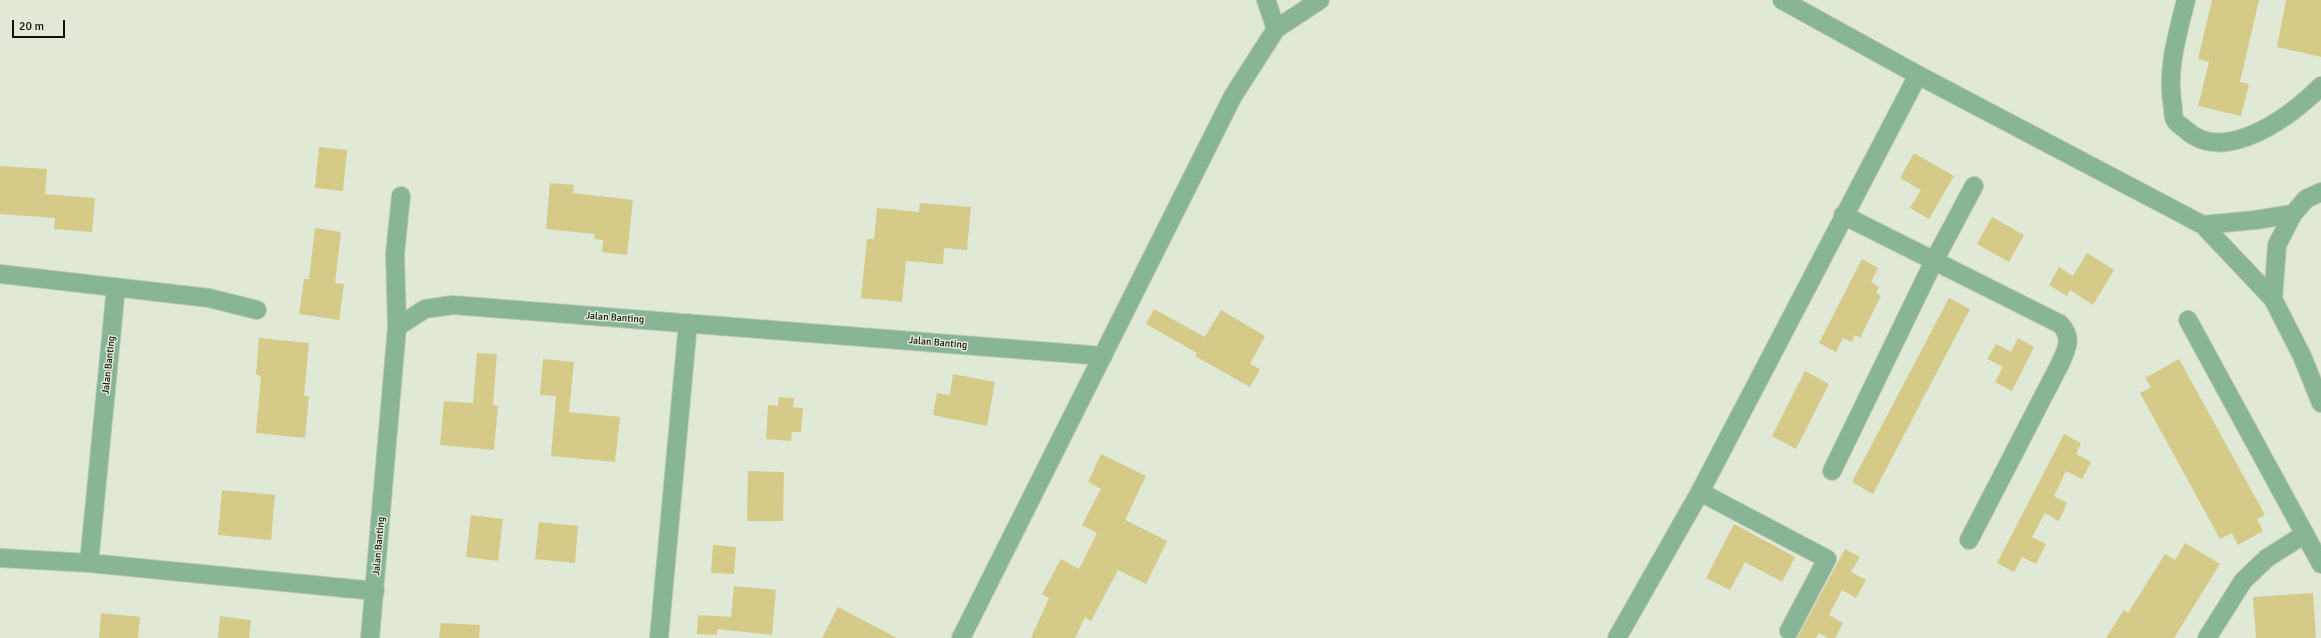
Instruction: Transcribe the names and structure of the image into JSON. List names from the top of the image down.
{
  "streets": {
    "street": ["Jalan Banting"]
  },
  "scale_bar": "20 m"
}
